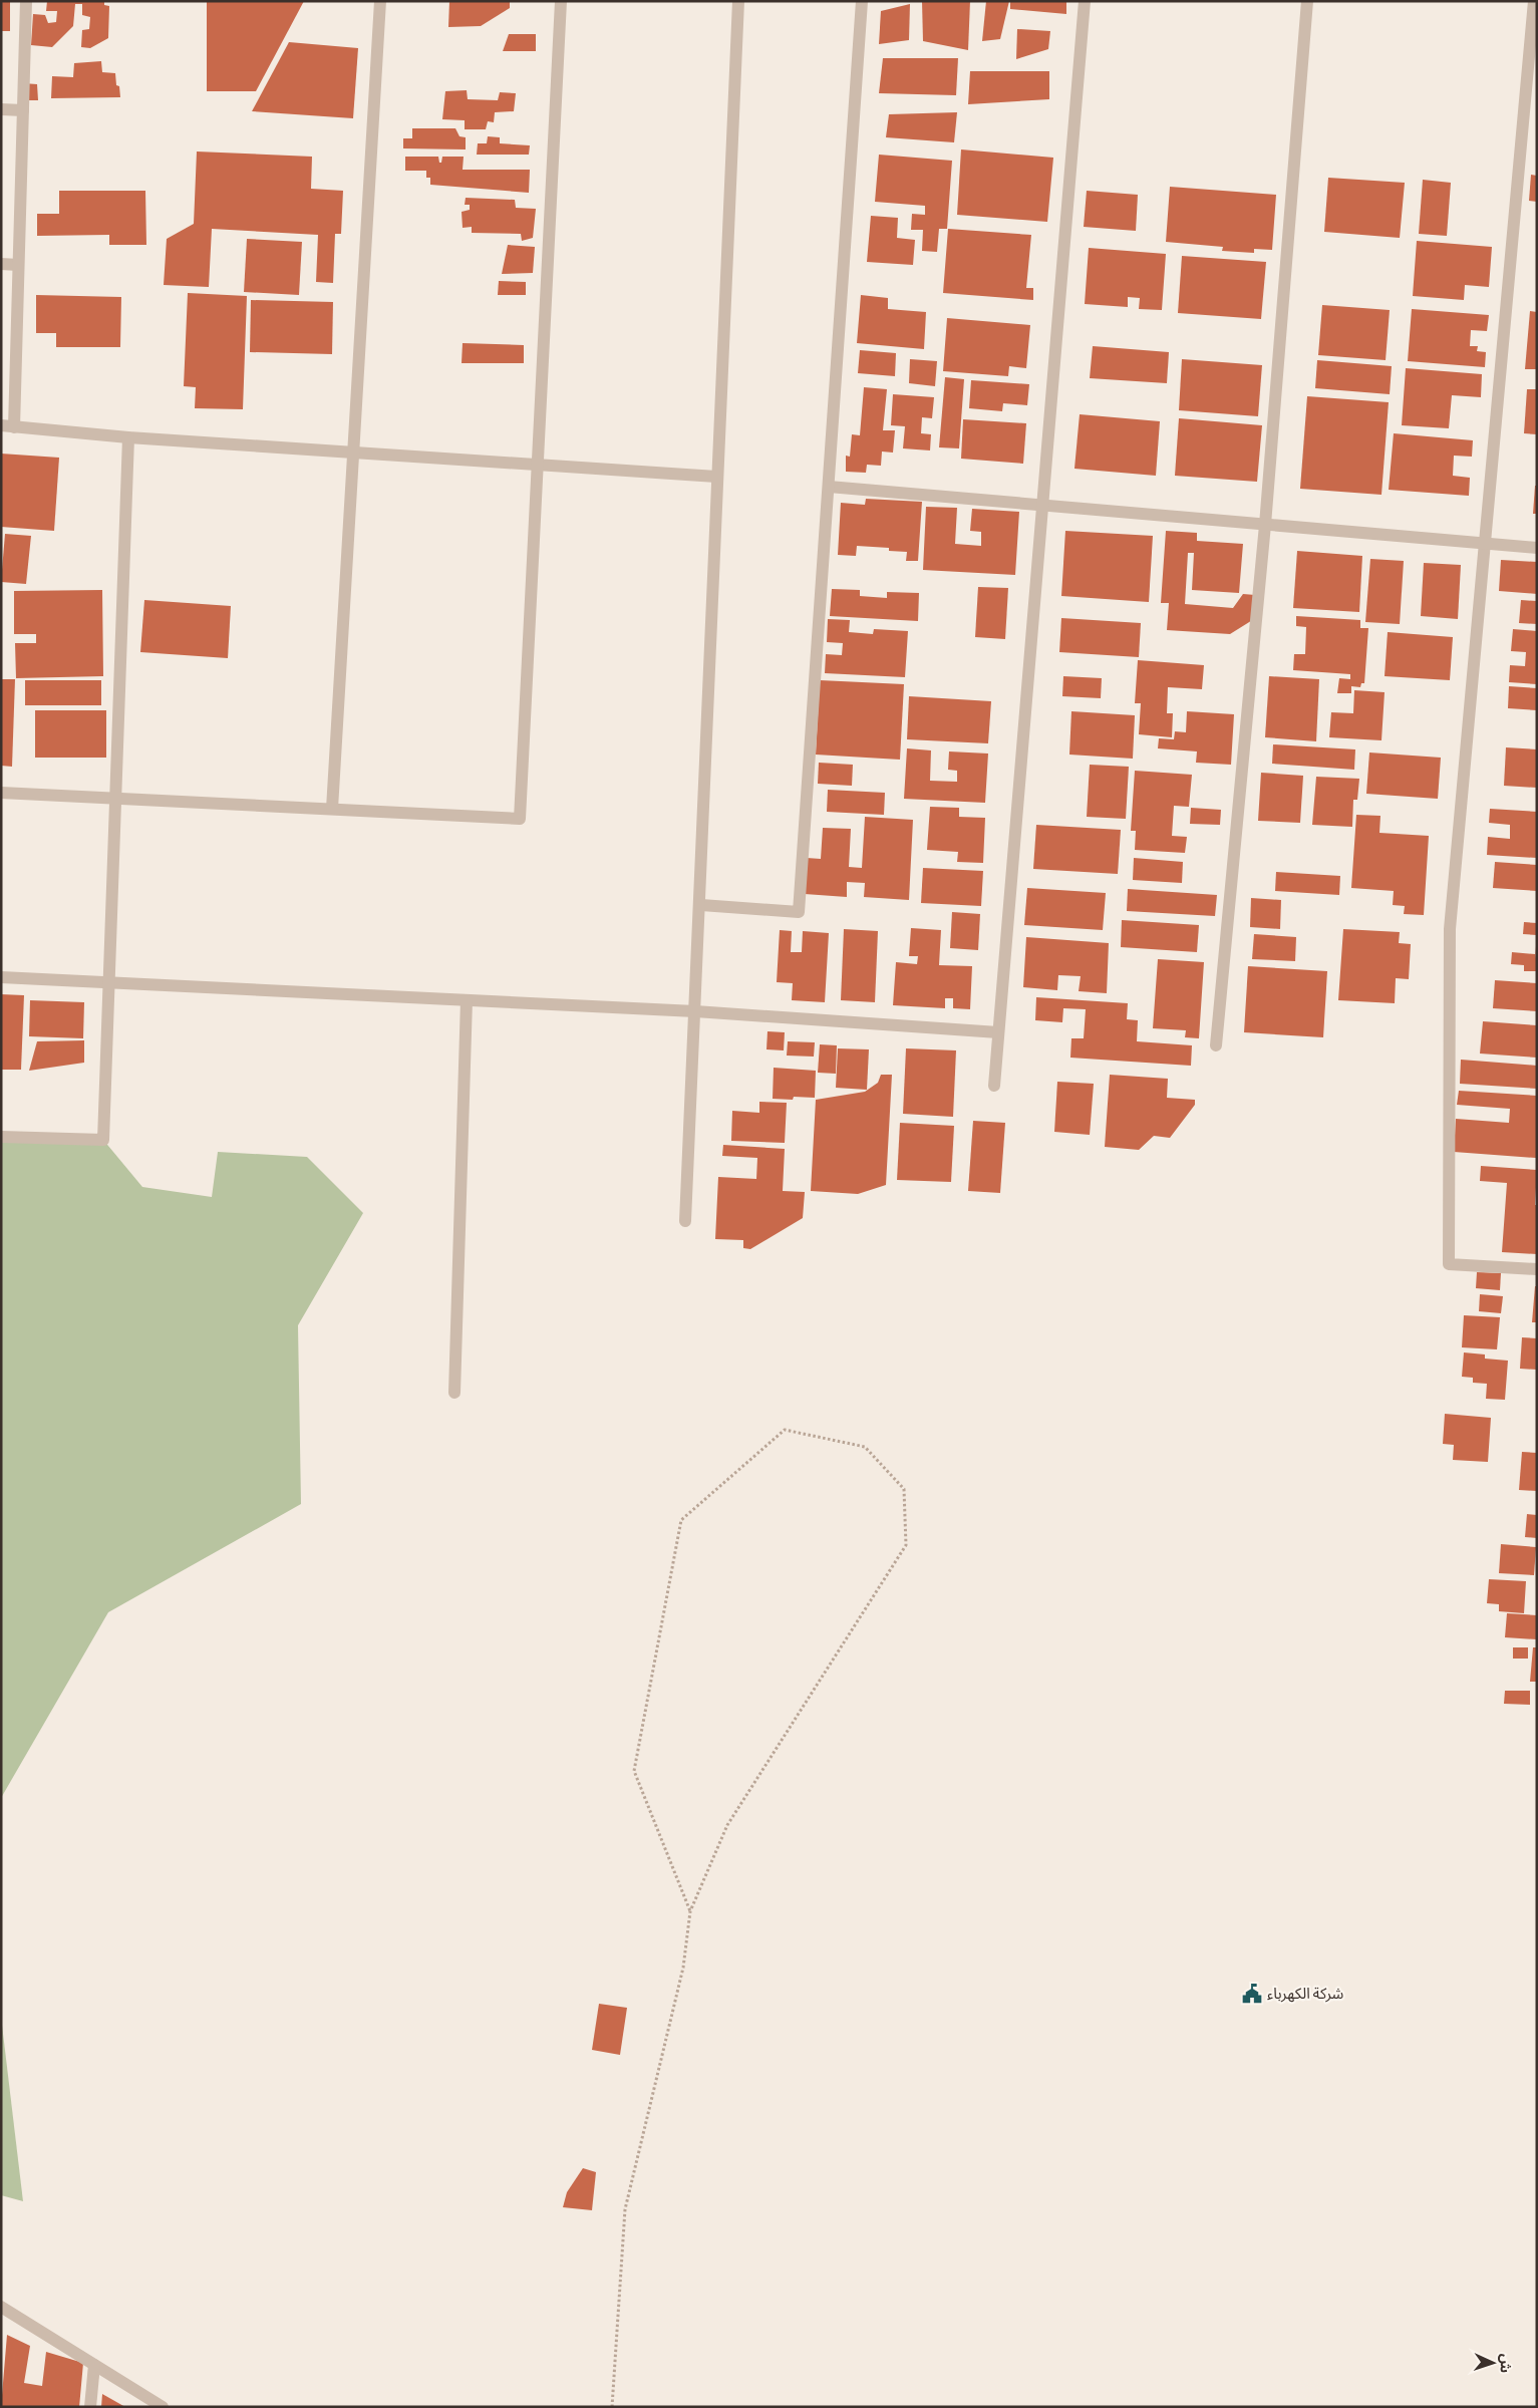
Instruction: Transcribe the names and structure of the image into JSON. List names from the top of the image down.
{
  "places": {
    "public building": ["شركة الكهرباء"]
  },
  "north": "right"
}
